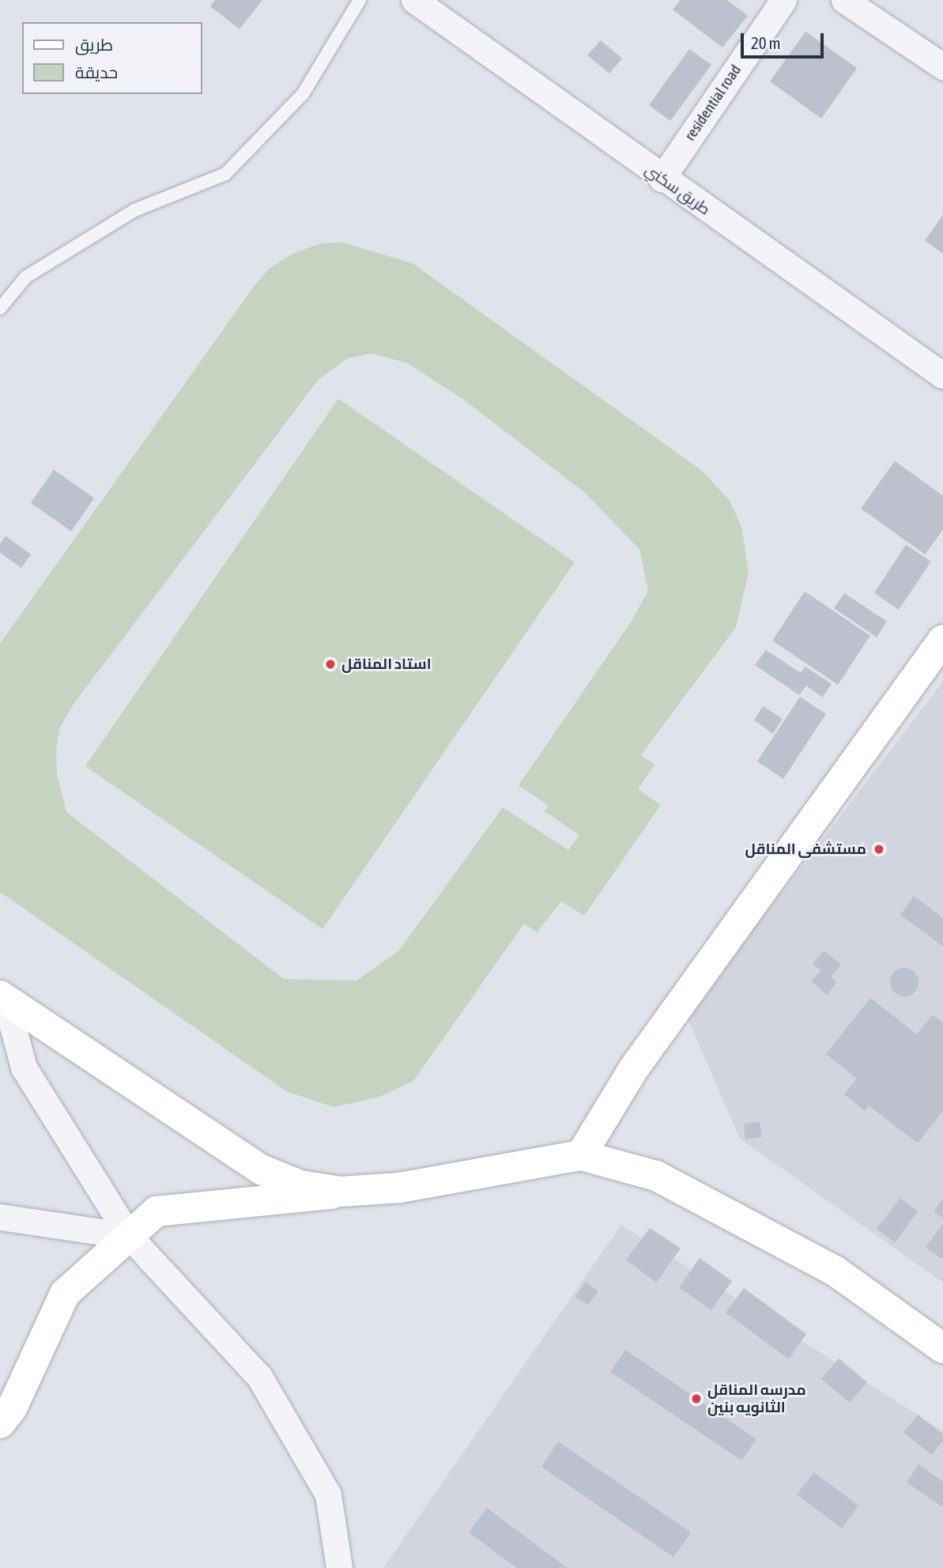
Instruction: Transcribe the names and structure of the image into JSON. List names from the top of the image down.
{
  "streets": {
    "street": ["residential road", "طريق سكني"]
  },
  "crossings": [
    ["residential road", "طريق سكني"]
  ],
  "places": ["استاد المناقل", "مستشفى المناقل", "مدرسه المناقل الثانويه بنين"],
  "legend": ["طريق", "حديقة"],
  "scale_bar": "20 m"
}
